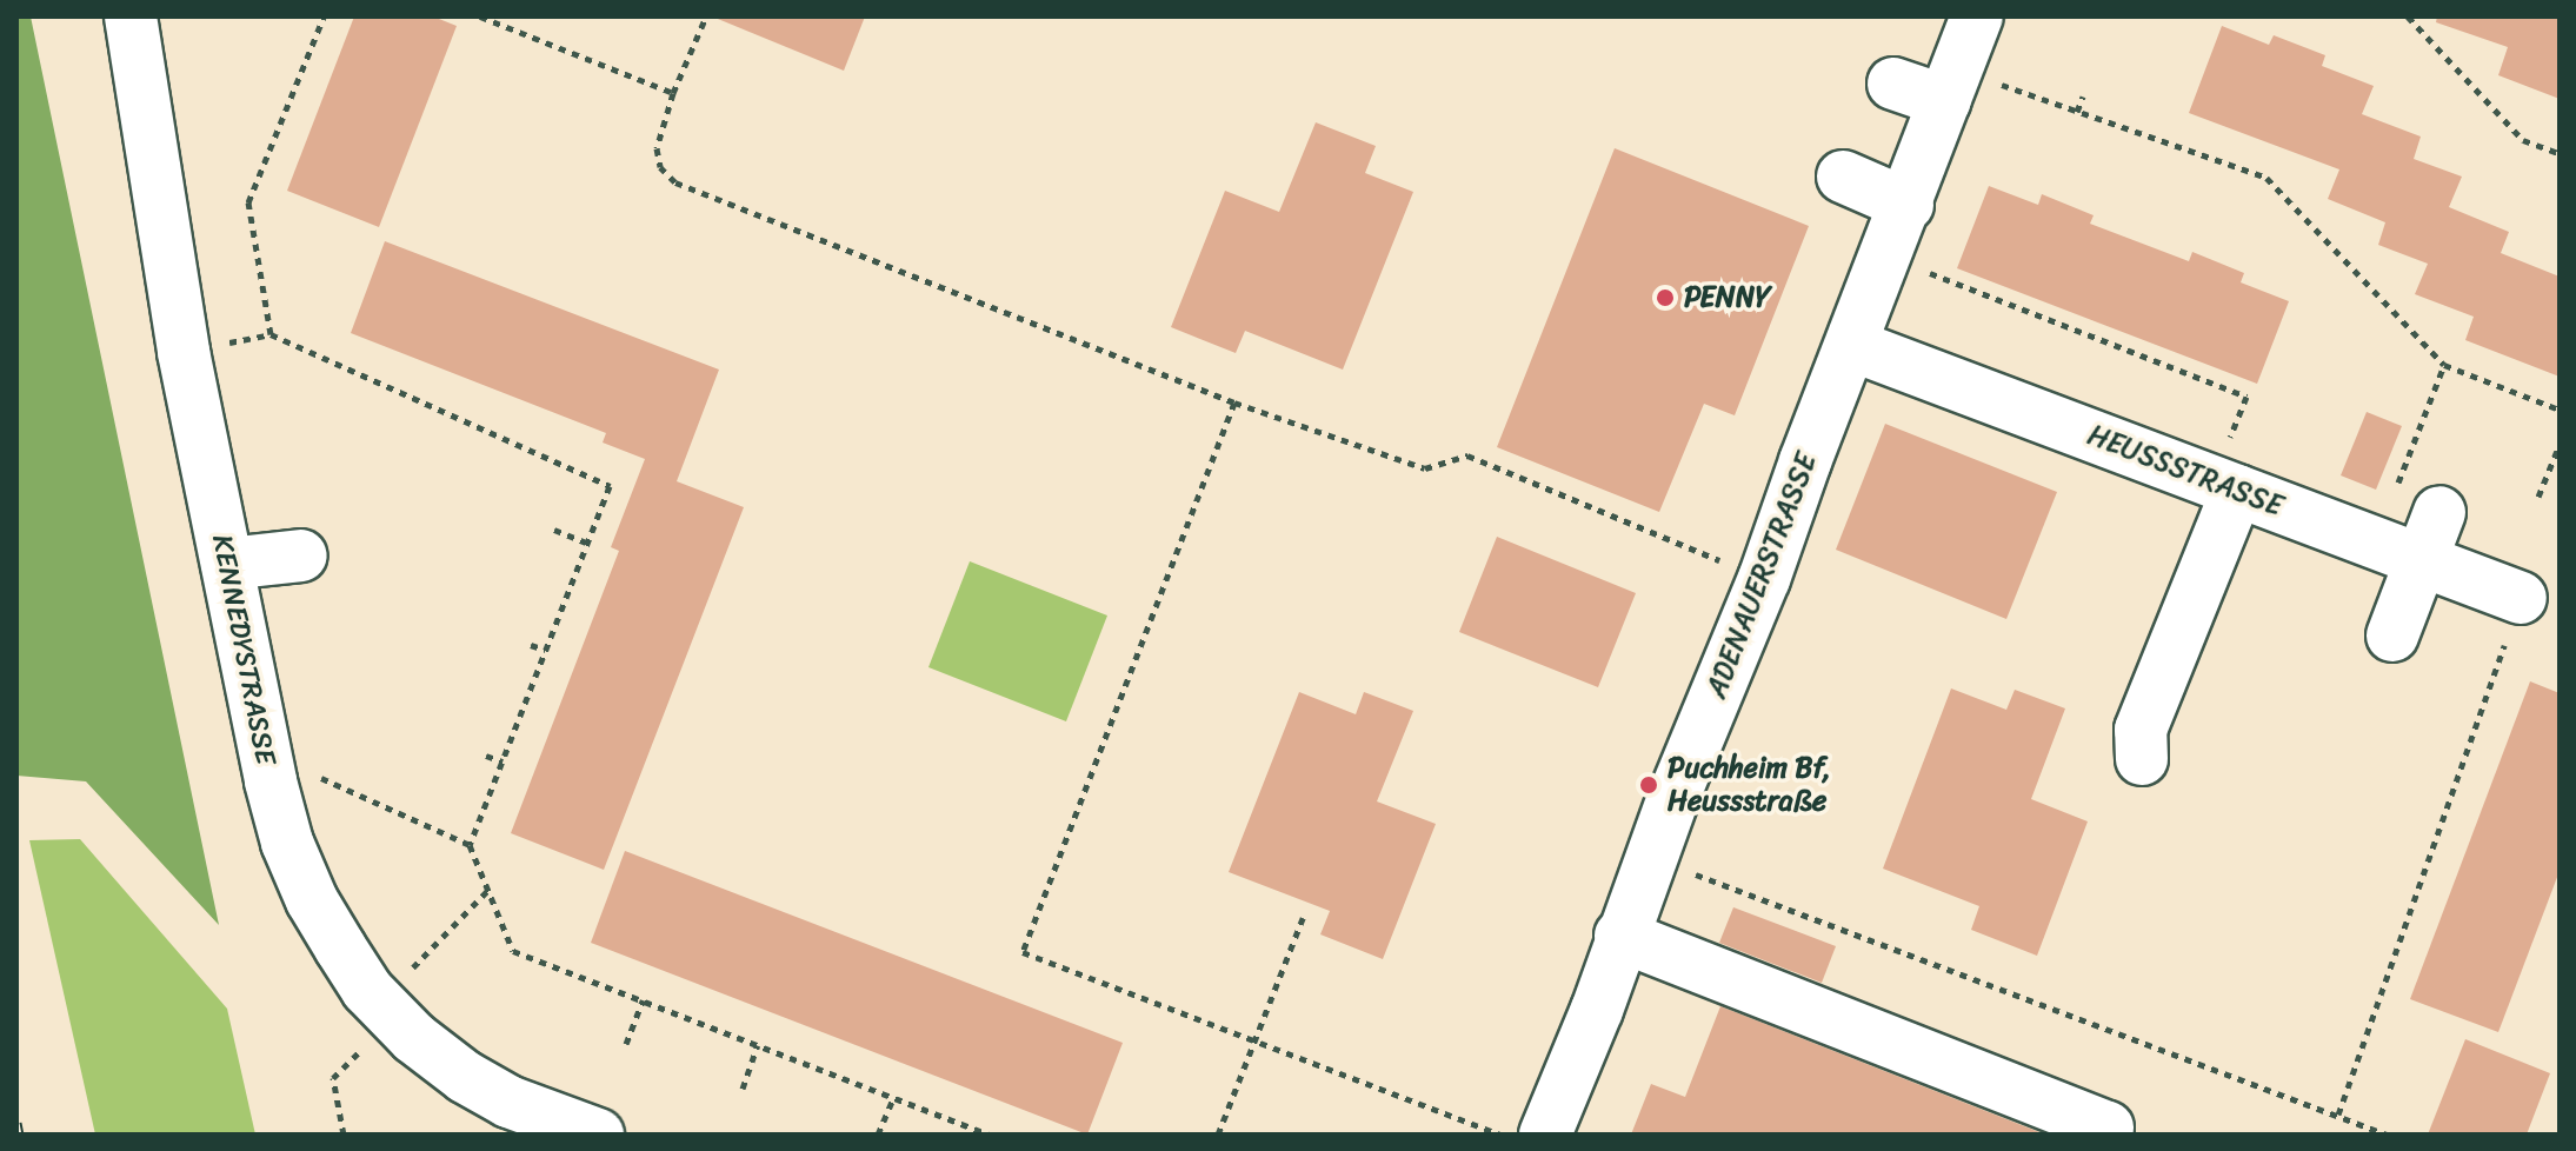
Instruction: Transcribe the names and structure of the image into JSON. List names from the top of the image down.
{
  "streets": {
    "street": ["HEUSSSTRASSE", "ADENAUERSTRASSE", "KENNEDYSTRASSE"]
  },
  "crossings": [
    ["HEUSSSTRASSE", "ADENAUERSTRASSE"]
  ],
  "places": ["PENNY", "Puchheim Bf, Heussstraße"]
}
